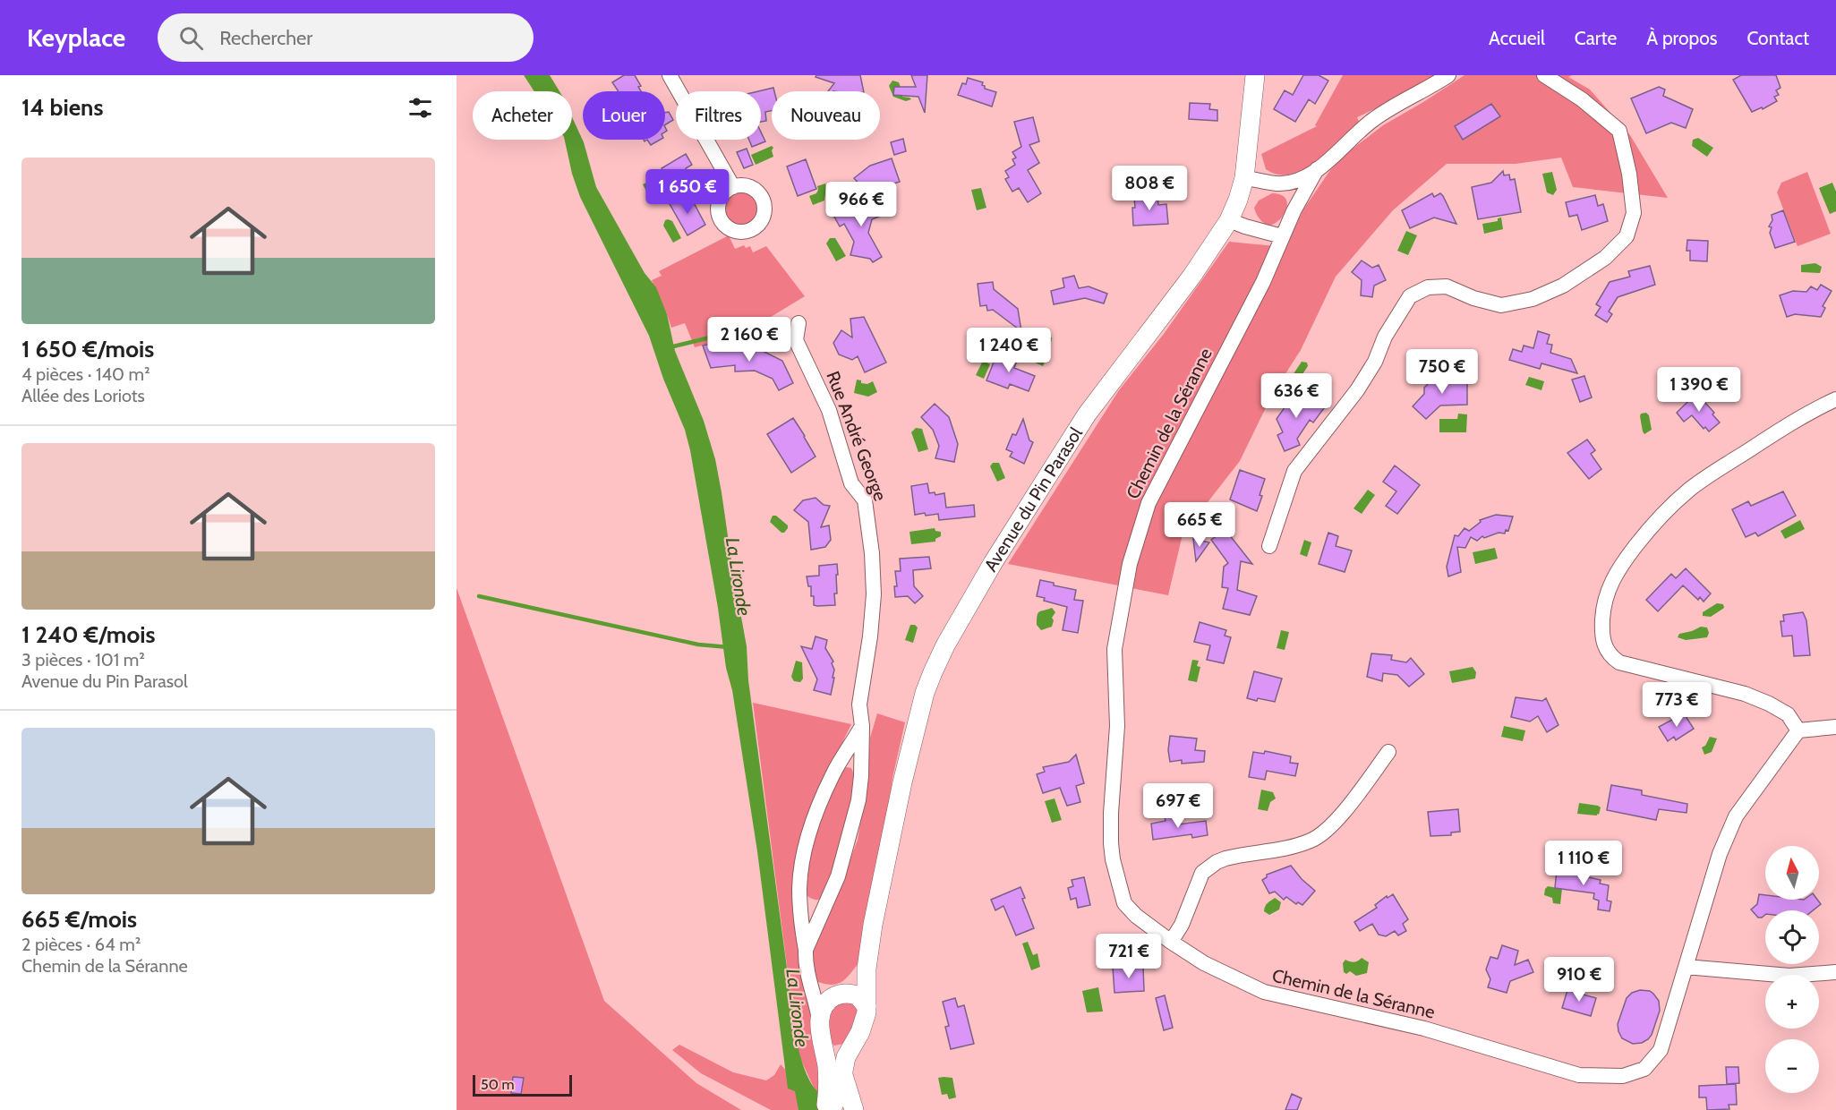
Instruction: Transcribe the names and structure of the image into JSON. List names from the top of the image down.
{
  "streets": {
    "street": ["Chemin de la Séranne", "Rue André George", "Avenue du Pin Parasol"]
  },
  "crossings": [
    ["Rue André George", "Avenue du Pin Parasol"]
  ],
  "water": ["La Lironde"],
  "scale_bar": "50 m",
  "north": "top",
  "page": {
    "header": "Keyplace",
    "search": "Rechercher",
    "nav": [
      "Accueil",
      "Carte",
      "À propos",
      "Contact"
    ],
    "heading": "14 biens",
    "chip": [
      "Acheter",
      "Louer",
      "Filtres",
      "Nouveau"
    ],
    "list": [
      {
        "name": "1 650 €/mois",
        "note": "4 pièces · 140 m² · Allée des Loriots"
      },
      {
        "name": "1 240 €/mois",
        "note": "3 pièces · 101 m² · Avenue du Pin Parasol"
      },
      {
        "name": "665 €/mois",
        "note": "2 pièces · 64 m² · Chemin de la Séranne"
      }
    ],
    "price": [
      "808 €",
      "1 650 €",
      "966 €",
      "2 160 €",
      "1 240 €",
      "750 €",
      "1 390 €",
      "636 €",
      "665 €",
      "773 €",
      "697 €",
      "1 110 €",
      "721 €",
      "910 €"
    ],
    "map_buttons": ["+", "−"],
    "scale": "50 m"
  }
}
